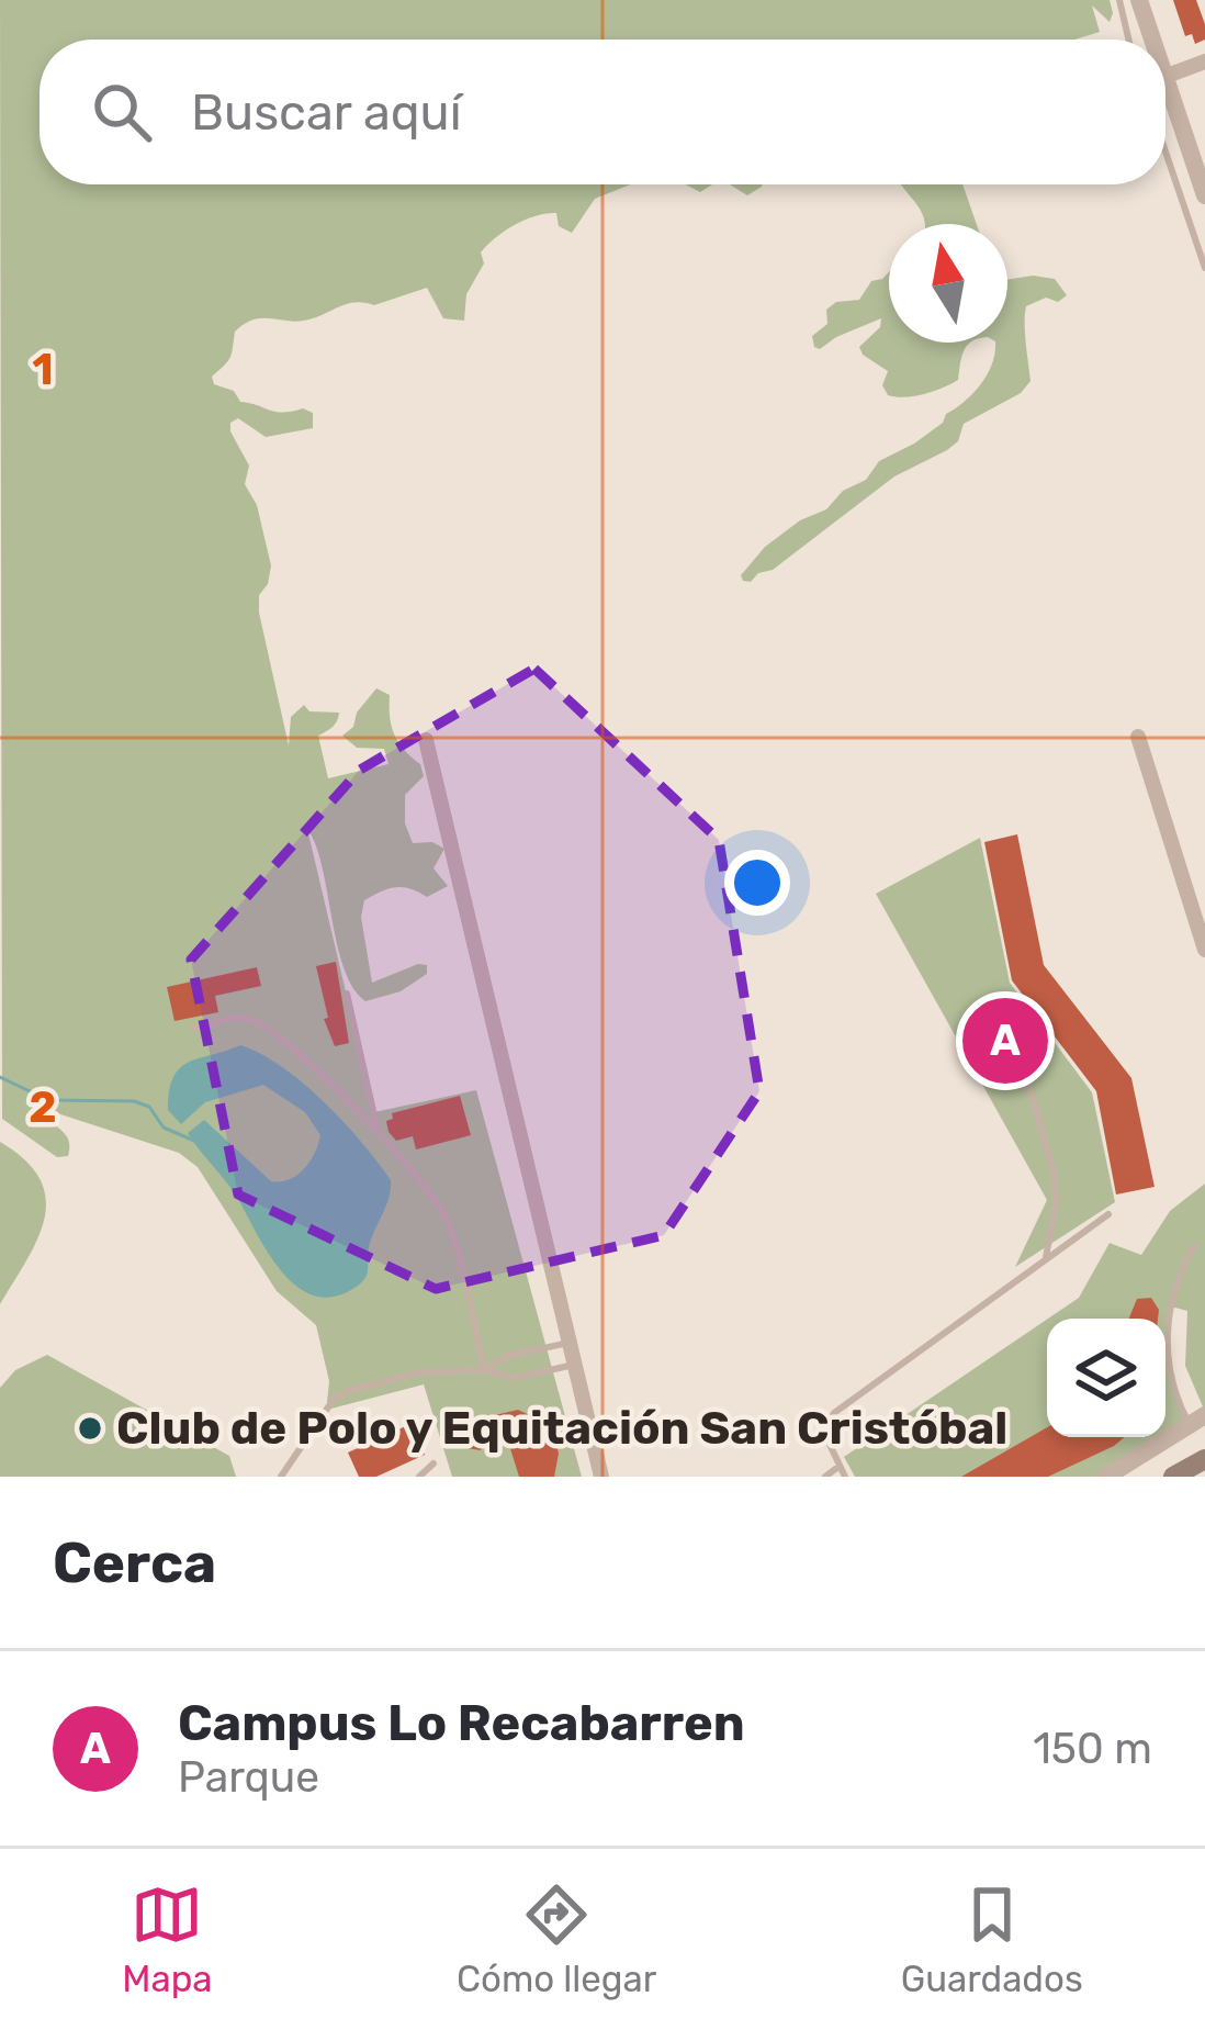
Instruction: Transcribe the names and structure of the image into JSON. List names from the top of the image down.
{
  "places": ["Club de Polo y Equitación San Cristóbal"],
  "north": "top",
  "page": {
    "search": "Buscar aquí",
    "pins": "A",
    "heading": "Cerca",
    "list": [
      {
        "mark": "A",
        "name": "Campus Lo Recabarren",
        "note": "Parque",
        "value": "150 m"
      }
    ],
    "nav": ["Mapa", "Cómo llegar", "Guardados"]
  },
  "grid": {
    "rows": ["1", "2"]
  }
}
